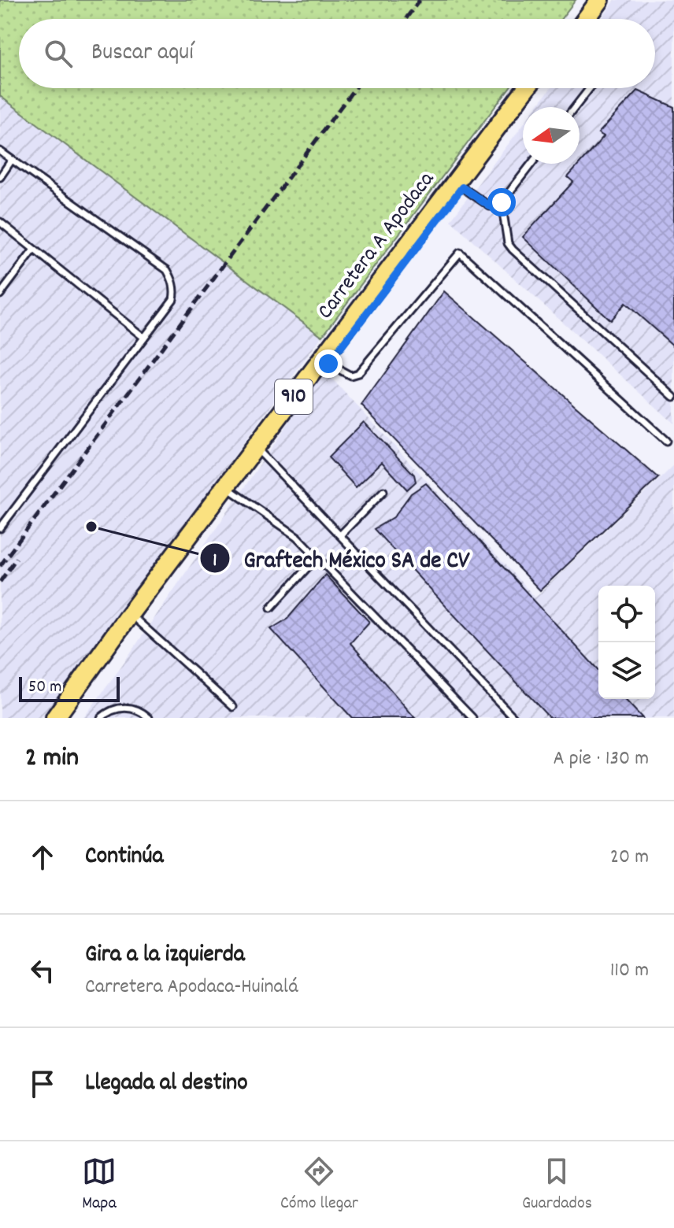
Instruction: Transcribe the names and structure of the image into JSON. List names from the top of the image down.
{
  "streets": {
    "main road": ["Carretera A Apodaca", "910"]
  },
  "places": ["Graftech México SA de CV"],
  "scale_bar": "50 m",
  "north": "left",
  "page": {
    "search": "Buscar aquí",
    "scale": "50 m",
    "heading": ["2 min", "A pie · 130 m"],
    "list": [
      ["Continúa", "20 m"],
      ["Gira a la izquierda", "Carretera Apodaca-Huinalá", "110 m"],
      "Llegada al destino"
    ],
    "nav": ["Mapa", "Cómo llegar", "Guardados"]
  }
}
